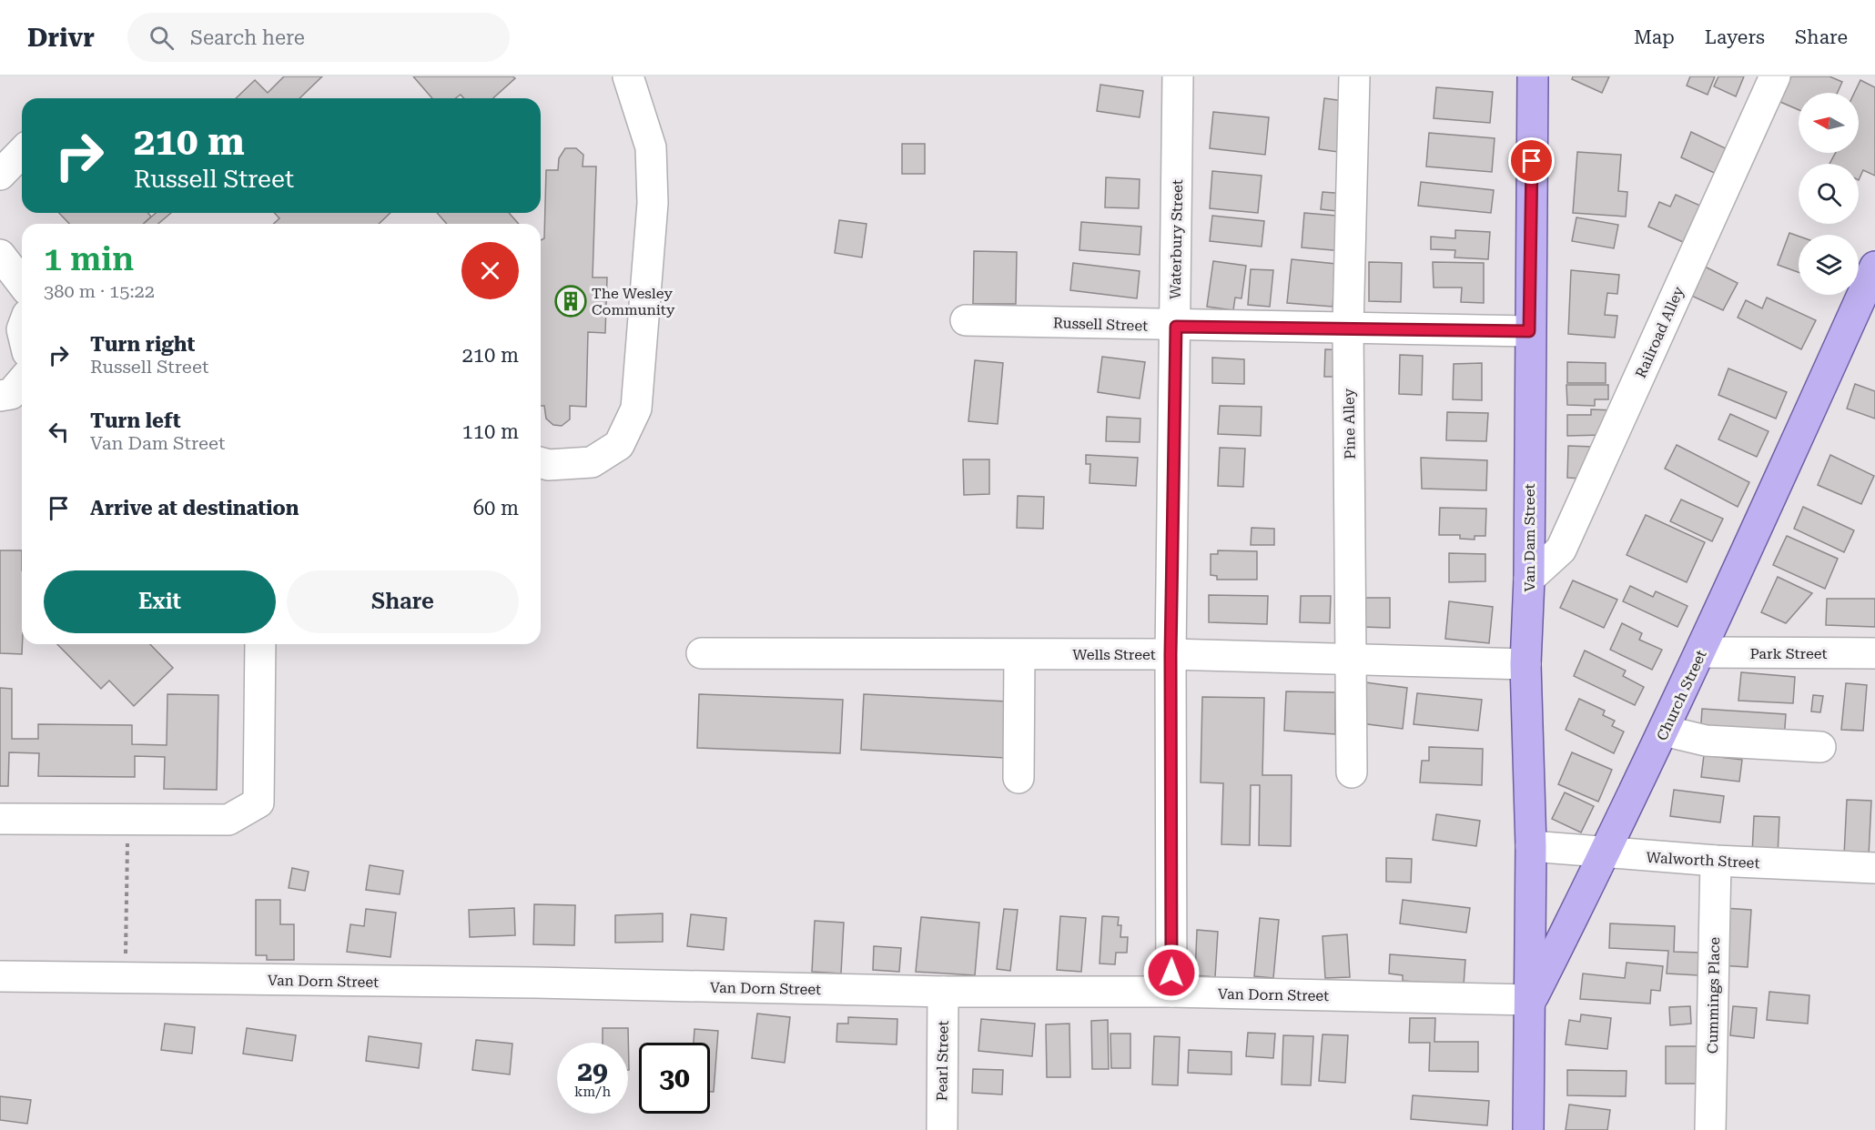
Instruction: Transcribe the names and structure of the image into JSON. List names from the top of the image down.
{
  "streets": {
    "main road": ["Van Dam Street", "Church Street"],
    "street": [
      "Waterbury Street",
      "Russell Street",
      "Railroad Alley",
      "Pine Alley",
      "Park Street",
      "Wells Street",
      "Walworth Street",
      "Van Dorn Street",
      "Cummings Place",
      "Pearl Street"
    ]
  },
  "crossings": [
    ["Waterbury Street", "Russell Street"],
    ["Waterbury Street", "Wells Street"],
    ["Waterbury Street", "Van Dorn Street"],
    ["Russell Street", "Pine Alley"],
    ["Russell Street", "Van Dam Street"],
    ["Railroad Alley", "Van Dam Street"],
    ["Pine Alley", "Wells Street"],
    ["Van Dam Street", "Wells Street"],
    ["Van Dam Street", "Church Street"],
    ["Van Dam Street", "Walworth Street"],
    ["Van Dam Street", "Van Dorn Street"],
    ["Park Street", "Church Street"],
    ["Church Street", "Walworth Street"],
    ["Church Street", "Van Dorn Street"],
    ["Walworth Street", "Cummings Place"],
    ["Van Dorn Street", "Pearl Street"]
  ],
  "places": {
    "building": ["The Wesley Community"]
  },
  "north": "left",
  "page": {
    "header": "Drivr",
    "search": "Search here",
    "nav": ["Map", "Layers", "Share"],
    "turn": ["210 m", "Russell Street"],
    "heading": ["1 min", "380 m · 15:22"],
    "list": [
      {
        "name": "Turn right",
        "note": "Russell Street",
        "value": "210 m"
      },
      {
        "name": "Turn left",
        "note": "Van Dam Street",
        "value": "110 m"
      },
      {
        "name": "Arrive at destination",
        "value": "60 m"
      }
    ],
    "buttons": ["Exit", "Share"],
    "speed": "29 km/h",
    "limit": "30"
  }
}
